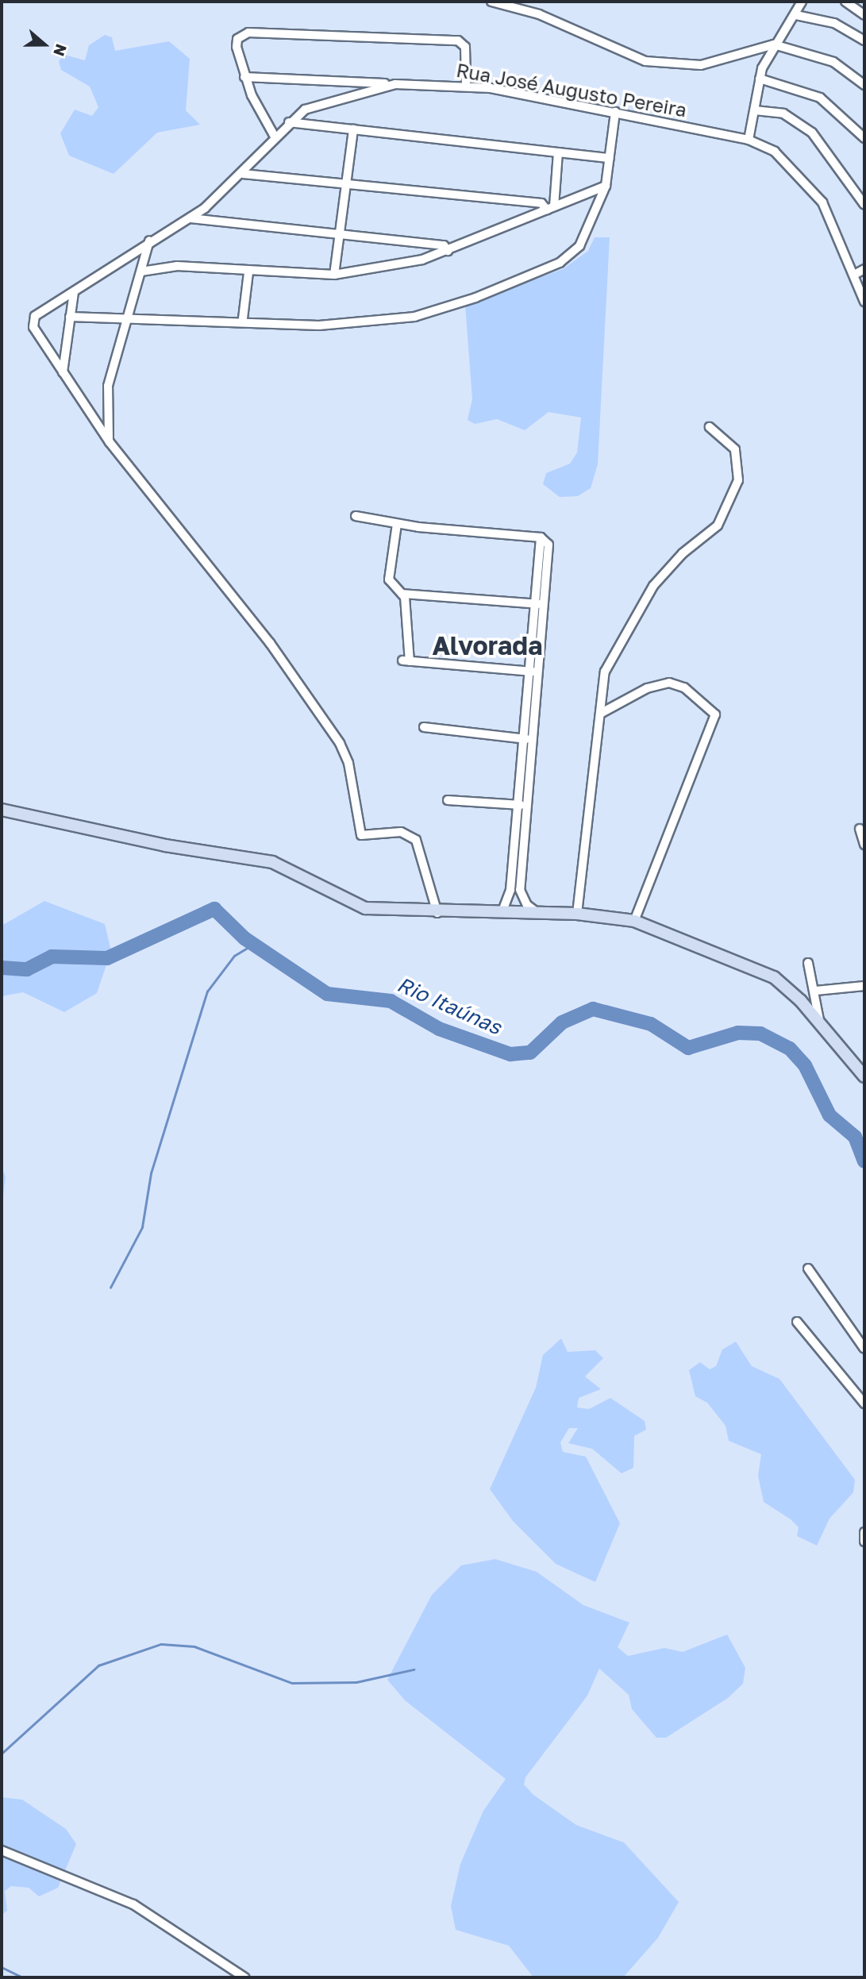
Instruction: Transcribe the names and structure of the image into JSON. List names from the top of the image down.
{
  "streets": {
    "street": ["Rua José Augusto Pereira"]
  },
  "districts": ["Alvorada"],
  "water": ["Rio Itaúnas"],
  "north": "right"
}
